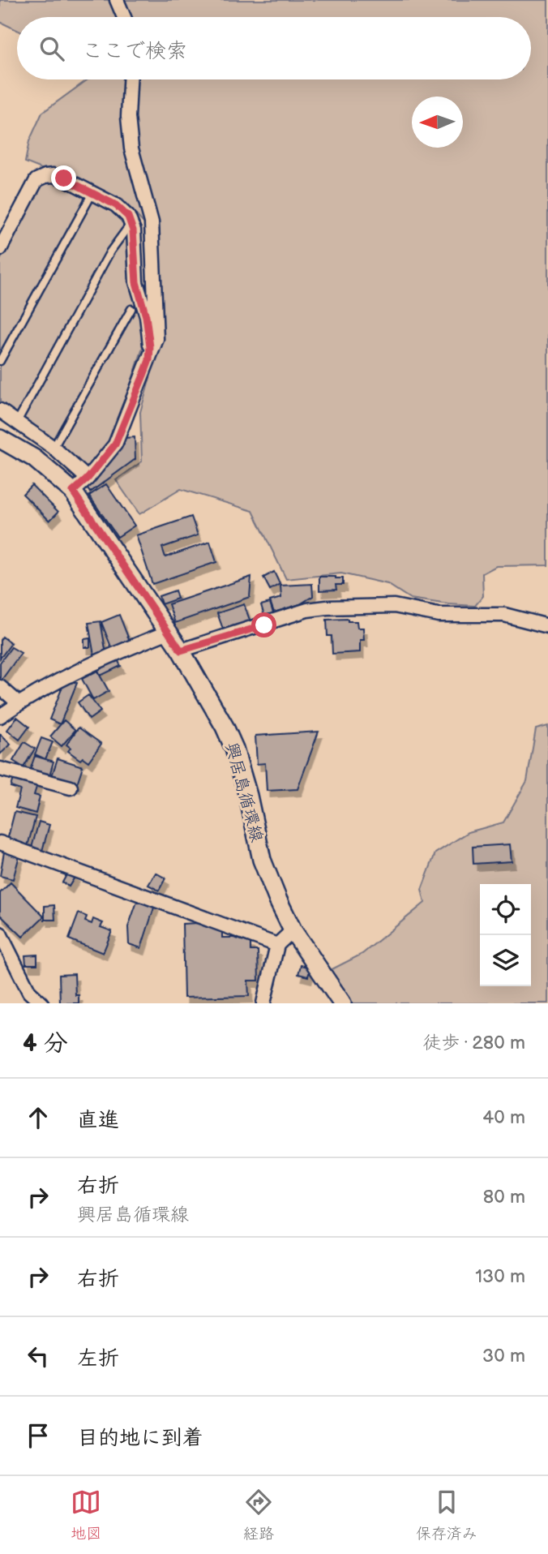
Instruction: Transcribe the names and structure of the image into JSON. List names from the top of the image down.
{
  "streets": {
    "main road": ["興居島循環線"]
  },
  "north": "left",
  "page": {
    "search": "ここで検索",
    "heading": ["4 分", "徒歩 · 280 m"],
    "list": [
      ["直進", "40 m"],
      ["右折", "興居島循環線", "80 m"],
      ["右折", "130 m"],
      ["左折", "30 m"],
      "目的地に到着"
    ],
    "nav": ["地図", "経路", "保存済み"]
  }
}
